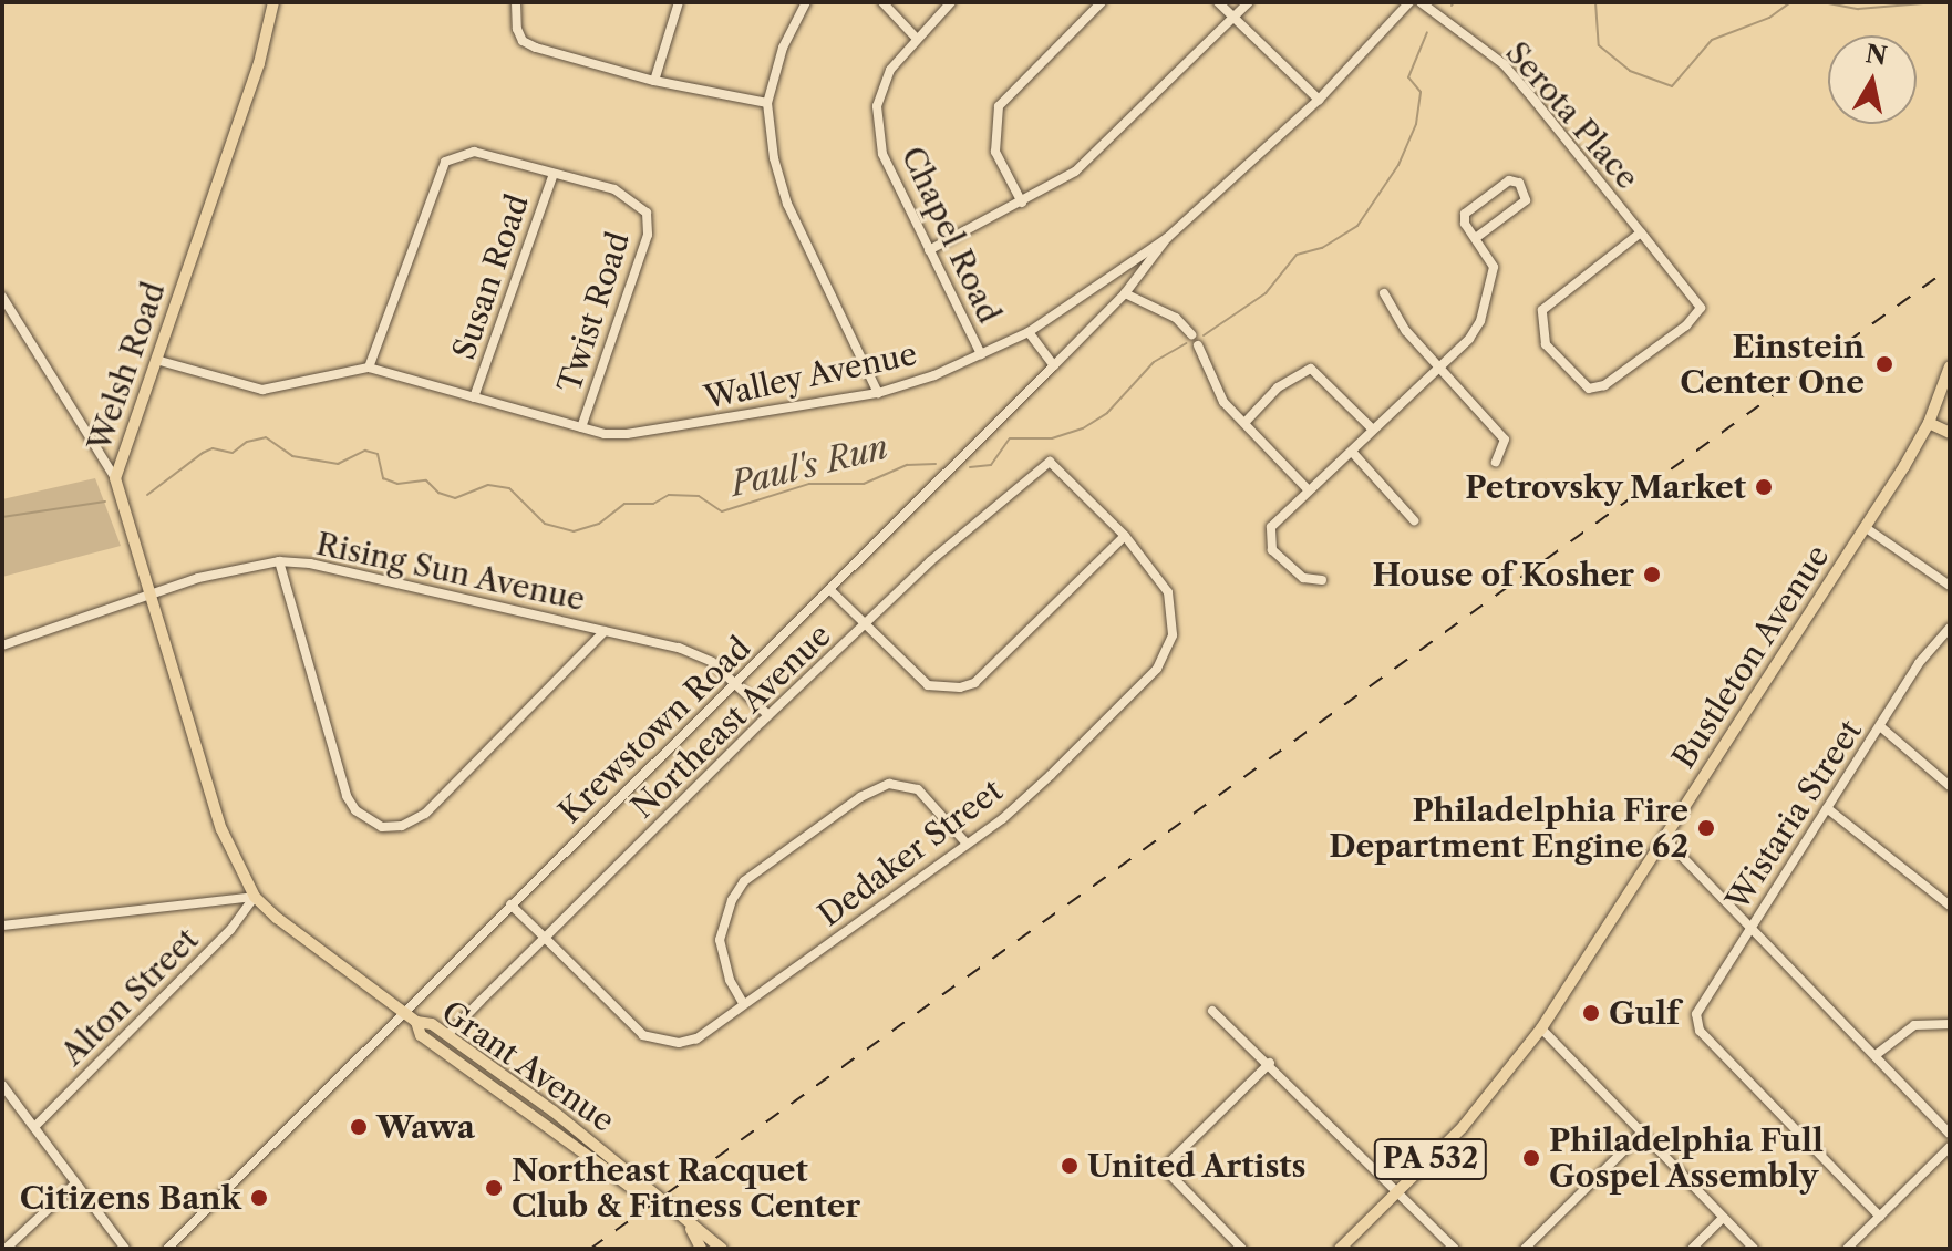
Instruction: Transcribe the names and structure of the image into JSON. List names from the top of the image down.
{
  "streets": {
    "main road": [
      "Welsh Road",
      "Bustleton Avenue",
      "Grant Avenue",
      "PA 532"
    ],
    "street": [
      "Serota Place",
      "Chapel Road",
      "Susan Road",
      "Twist Road",
      "Walley Avenue",
      "Rising Sun Avenue",
      "Northeast Avenue",
      "Krewstown Road",
      "Wistaria Street",
      "Dedaker Street",
      "Alton Street"
    ]
  },
  "crossings": [
    ["Chapel Road", "Walley Avenue"],
    ["Susan Road", "Twist Road"],
    ["Susan Road", "Walley Avenue"],
    ["Twist Road", "Walley Avenue"],
    ["Welsh Road", "Walley Avenue"],
    ["Welsh Road", "Rising Sun Avenue"],
    ["Welsh Road", "Alton Street"],
    ["Welsh Road", "Grant Avenue"],
    ["Walley Avenue", "Krewstown Road"],
    ["Rising Sun Avenue", "Northeast Avenue"],
    ["Rising Sun Avenue", "Krewstown Road"],
    ["Northeast Avenue", "Dedaker Street"],
    ["Northeast Avenue", "Grant Avenue"],
    ["Krewstown Road", "Grant Avenue"],
    ["Alton Street", "Grant Avenue"]
  ],
  "water": ["Paul's Run"],
  "places": [
    "Einstein Center One",
    "Petrovsky Market",
    "House of Kosher",
    "Philadelphia Fire Department Engine 62",
    "Gulf",
    "Wawa",
    "Philadelphia Full Gospel Assembly",
    "United Artists",
    "Northeast Racquet Club & Fitness Center",
    "Citizens Bank"
  ],
  "north": "top"
}
